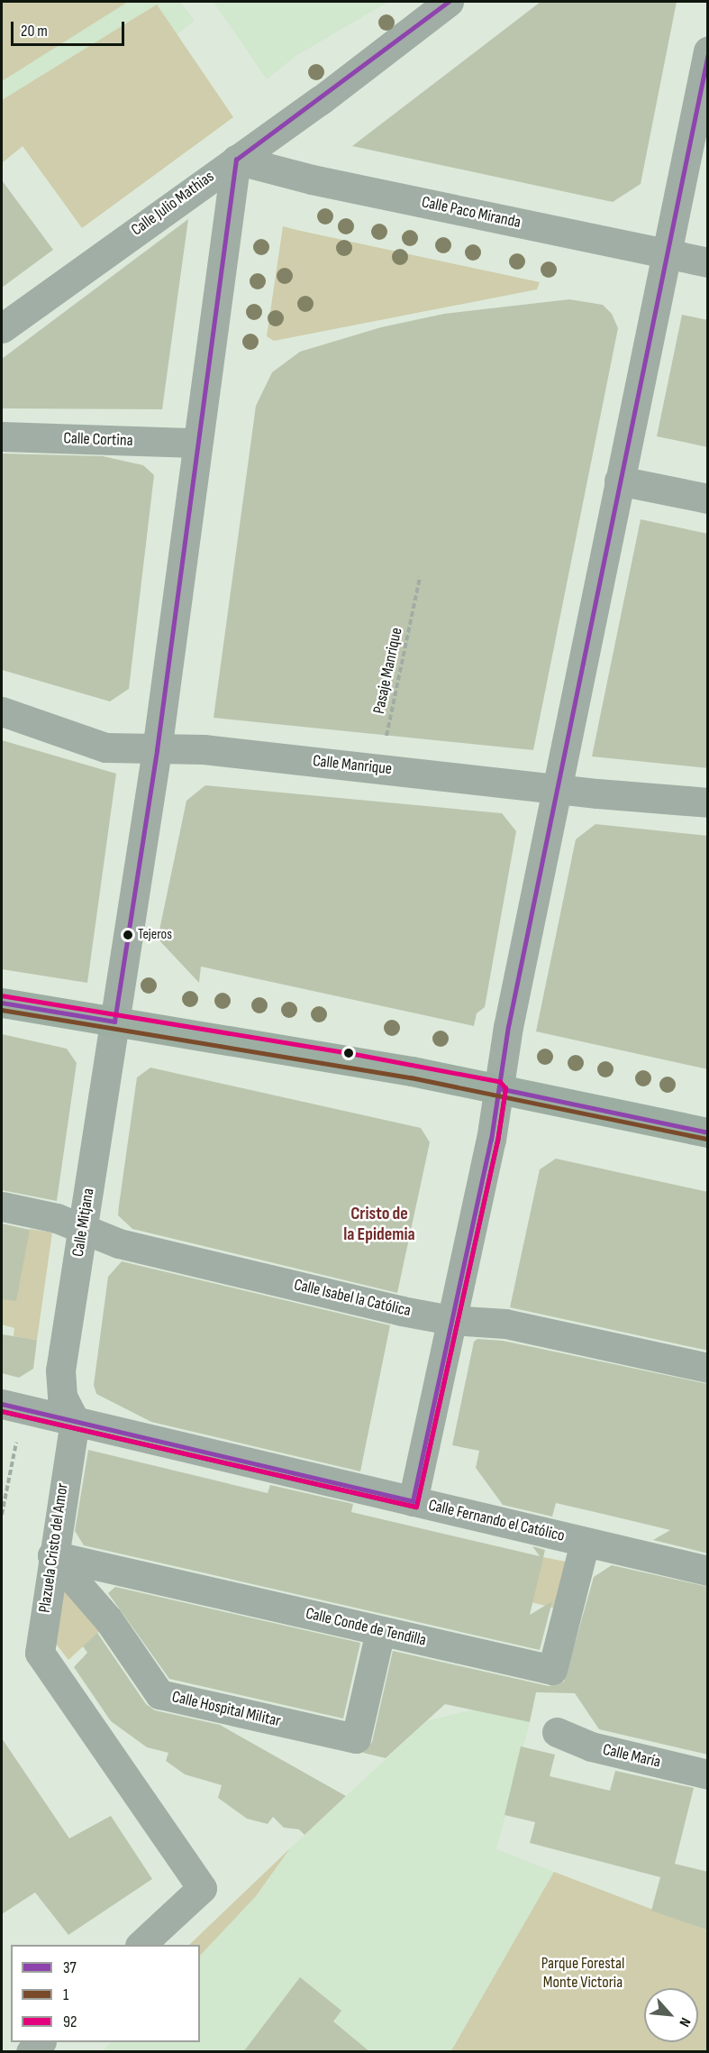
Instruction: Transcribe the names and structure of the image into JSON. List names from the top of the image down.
{
  "streets": {
    "street": [
      "Calle Julio Mathias",
      "Calle Paco Miranda",
      "Calle Cortina",
      "Calle Manrique",
      "Calle Mitjana",
      "Calle Isabel la Católica",
      "Calle Fernando el Católico",
      "Plazuela Cristo del Amor",
      "Calle Conde de Tendilla",
      "Calle Hospital Militar",
      "Calle María"
    ],
    "path": ["Pasaje Manrique"]
  },
  "crossings": [
    ["Calle Julio Mathias", "Calle Paco Miranda"],
    ["Calle Julio Mathias", "Calle Mitjana"],
    ["Calle Paco Miranda", "Calle Mitjana"],
    ["Calle Cortina", "Calle Mitjana"],
    ["Pasaje Manrique", "Calle Manrique"],
    ["Calle Manrique", "Calle Mitjana"],
    ["Calle Mitjana", "Calle Isabel la Católica"],
    ["Calle Mitjana", "Calle Fernando el Católico"],
    ["Calle Mitjana", "Plazuela Cristo del Amor"],
    ["Calle Fernando el Católico", "Plazuela Cristo del Amor"],
    ["Calle Fernando el Católico", "Calle Conde de Tendilla"],
    ["Plazuela Cristo del Amor", "Calle Conde de Tendilla"],
    ["Plazuela Cristo del Amor", "Calle Hospital Militar"],
    ["Calle Conde de Tendilla", "Calle Hospital Militar"]
  ],
  "districts": ["Cristo de la Epidemia"],
  "parks": ["Parque Forestal Monte Victoria"],
  "places": ["Tejeros"],
  "lines": ["transit line 37", "transit line 92", "transit line 1"],
  "legend": ["37", "1", "92"],
  "scale_bar": "20 m",
  "north": "bottom right"
}
